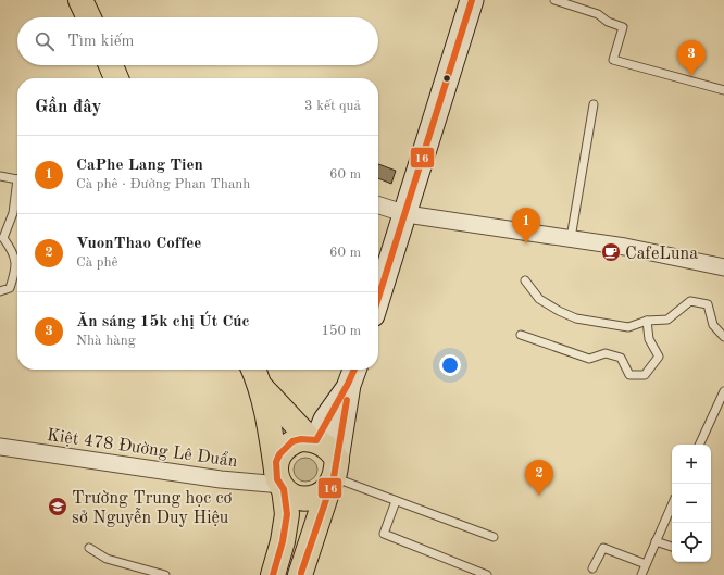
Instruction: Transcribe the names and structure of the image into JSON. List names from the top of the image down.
{
  "streets": {
    "street": ["Kiệt 478 Đường Lê Duẩn"]
  },
  "places": {
    "cafe": ["CafeLuna"],
    "school or university": ["Trường Trung học cơ sở Nguyễn Duy Hiệu"]
  },
  "lines": ["transit line 16"],
  "page": {
    "search": "Tìm kiếm",
    "pins": ["3", "1", "2"],
    "heading": ["Gần đây", "3 kết quả"],
    "list": [
      {
        "mark": "1",
        "name": "CaPhe Lang Tien",
        "note": "Cà phê · Đường Phan Thanh",
        "value": "60 m"
      },
      {
        "mark": "2",
        "name": "VuonThao Coffee",
        "note": "Cà phê",
        "value": "60 m"
      },
      {
        "mark": "3",
        "name": "Ăn sáng 15k chị Út Cúc",
        "note": "Nhà hàng",
        "value": "150 m"
      }
    ],
    "map_buttons": ["+", "−"]
  }
}
